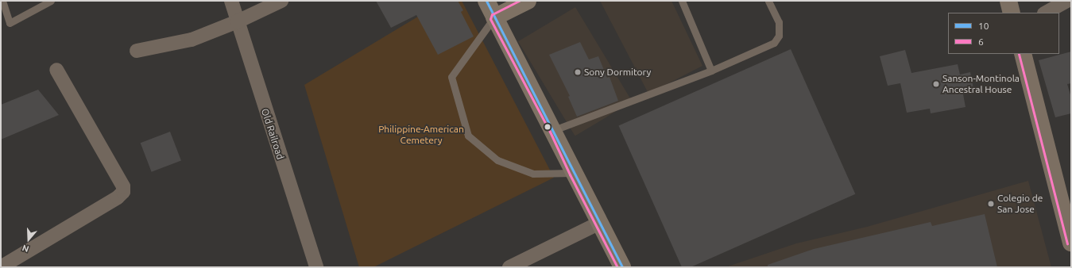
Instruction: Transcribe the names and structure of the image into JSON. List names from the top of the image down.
{
  "streets": {
    "street": ["Old Railroad"]
  },
  "parks": ["Philippine-American Cemetery"],
  "places": ["Sony Dormitory", "Sanson-Montinola Ancestral House", "Colegio de San Jose"],
  "lines": ["transit line 10", "transit line 6"],
  "legend": ["10", "6"],
  "north": "bottom"
}
